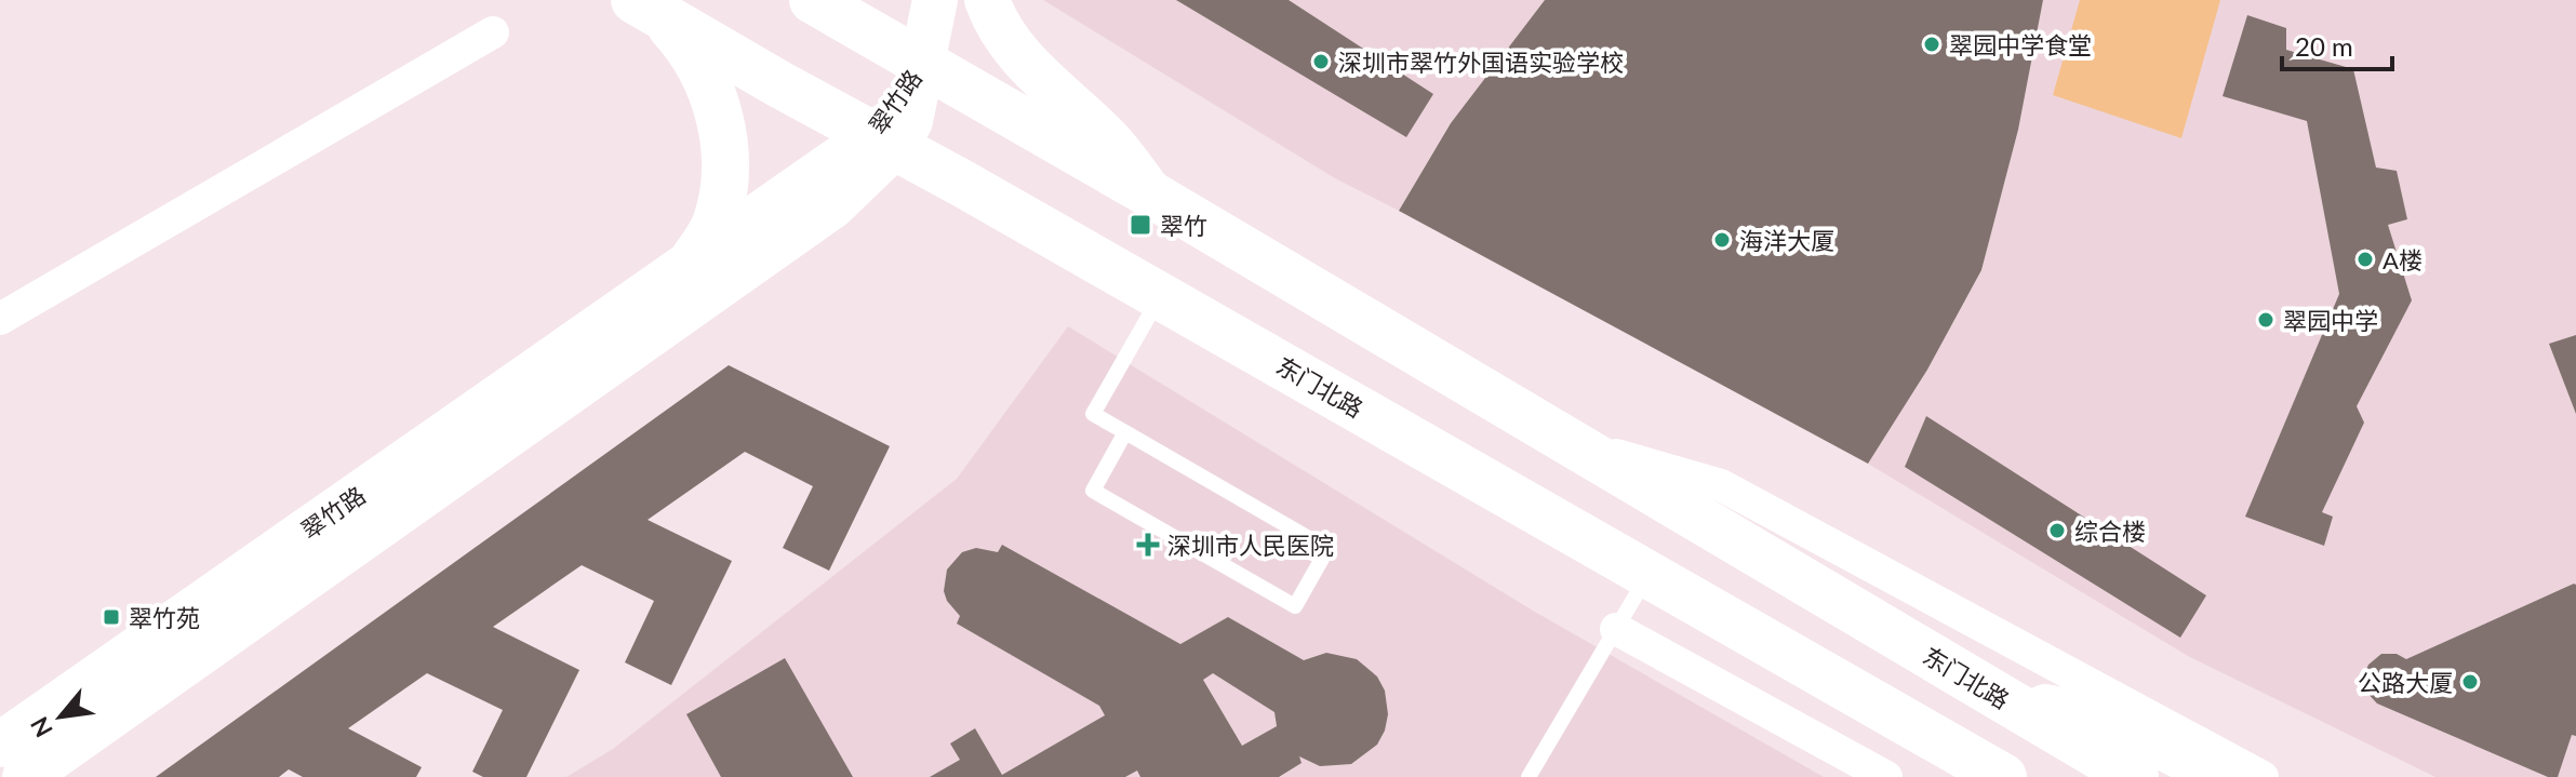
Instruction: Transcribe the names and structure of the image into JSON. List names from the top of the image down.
{
  "streets": {
    "main road": ["翠竹路", "东门北路"]
  },
  "crossings": [
    ["翠竹路", "东门北路"]
  ],
  "places": {
    "other": [
      "翠园中学食堂",
      "深圳市翠竹外国语实验学校",
      "海洋大厦",
      "A楼",
      "翠园中学",
      "综合楼",
      "公路大厦"
    ],
    "transit": ["翠竹", "翠竹苑"],
    "health": ["深圳市人民医院"]
  },
  "scale_bar": "20 m",
  "north": "bottom left"
}
